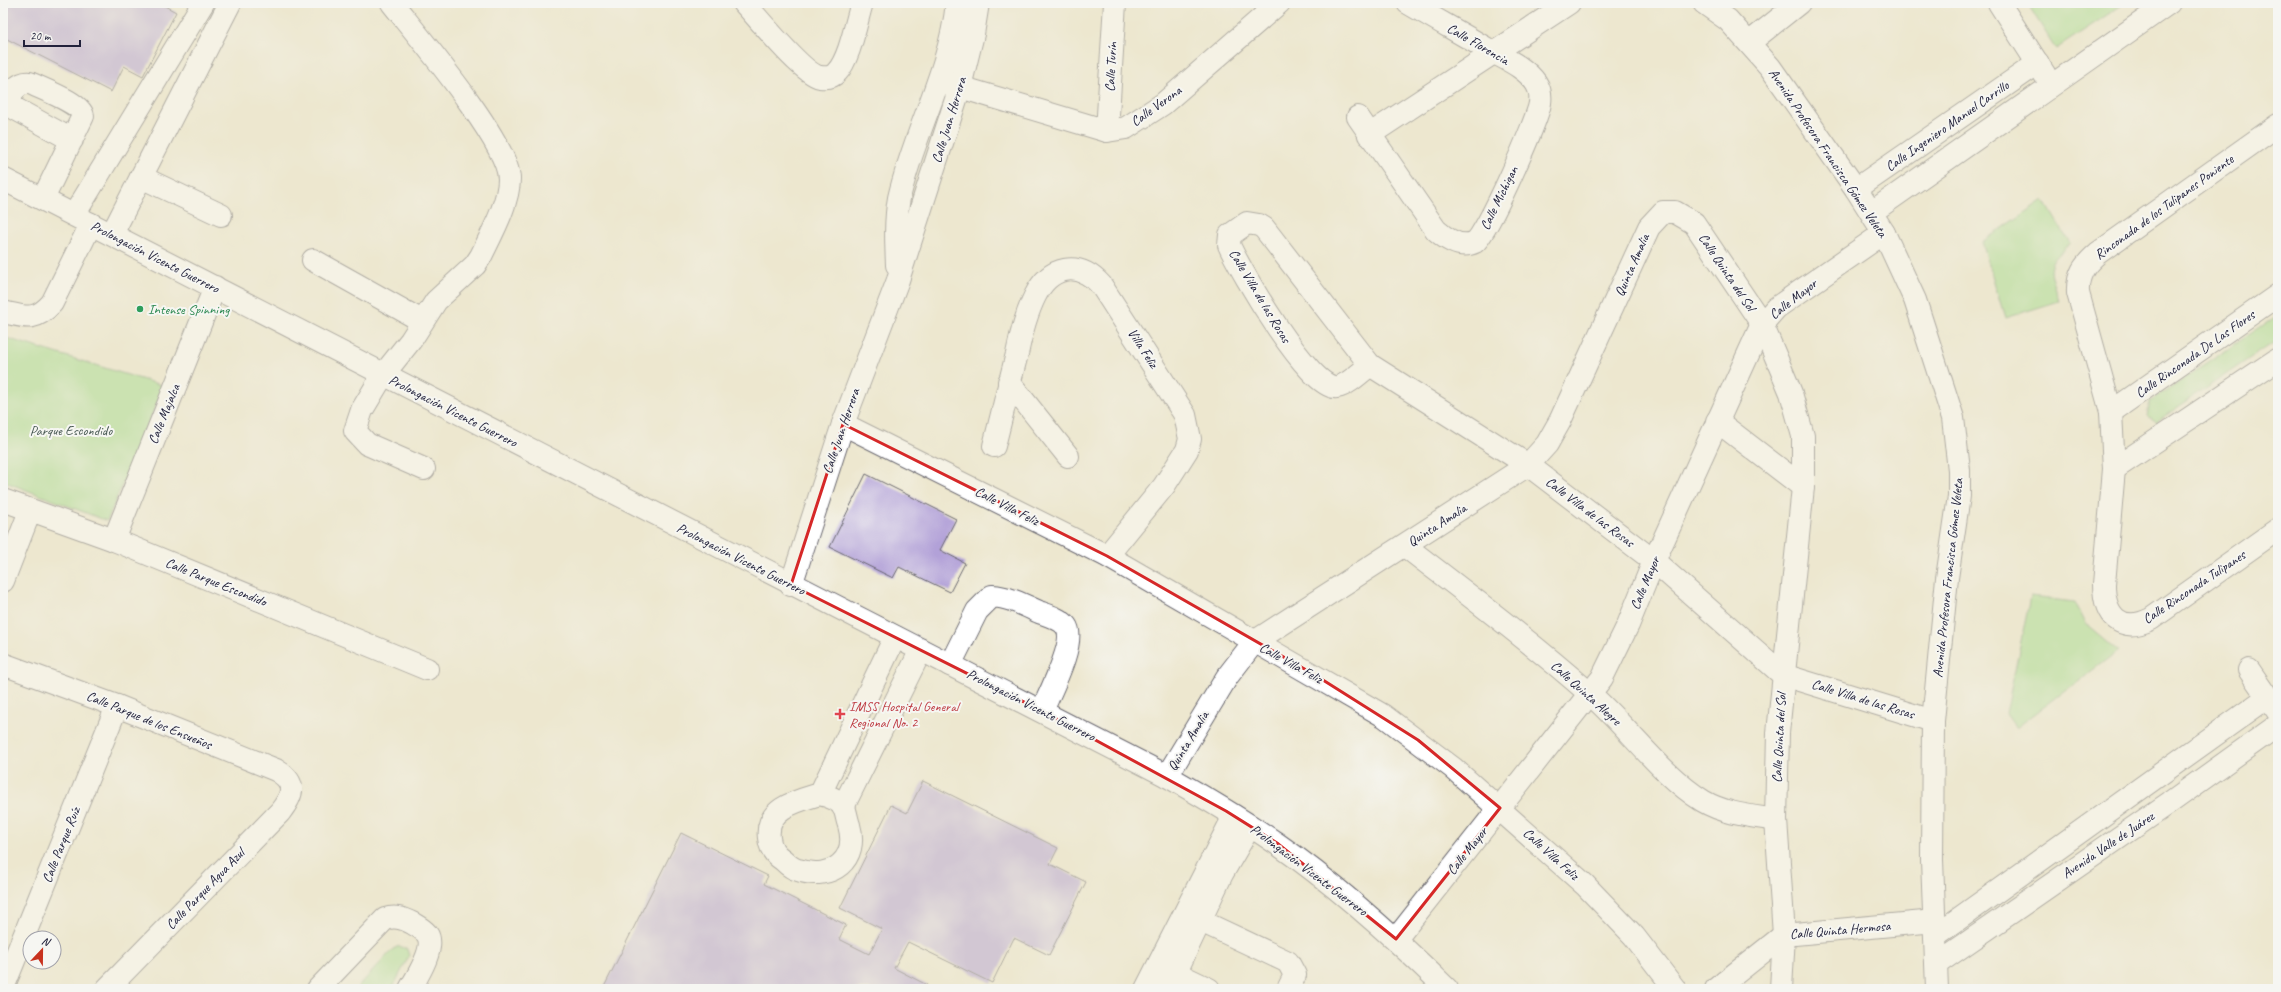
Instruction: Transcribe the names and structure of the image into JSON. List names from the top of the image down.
{
  "streets": {
    "street": [
      "Calle Florencia",
      "Calle Turín",
      "Calle Verona",
      "Calle Juan Herrera",
      "Calle Ingeniero Manuel Carrillo",
      "Avenida Profesora Francisca Gómez Veleta",
      "Calle Míchigan",
      "Rinconada de los Tulipanes Poniente",
      "Prolongación Vicente Guerrero",
      "Quinta Amalia",
      "Calle Quinta del Sol",
      "Calle Villa de las Rosas",
      "Calle Mayor",
      "Villa Feliz",
      "Calle Rinconada De Las Flores",
      "Calle Majalca",
      "Calle Villa Feliz",
      "Calle Parque Escondido",
      "Calle Rinconada Tulipanes",
      "Calle Quinta Alegre",
      "Calle Parque de los Ensueños",
      "Calle Parque Ruíz",
      "Avenida Valle de Juárez",
      "Calle Parque Agua Azul",
      "Calle Quinta Hermosa"
    ]
  },
  "crossings": [
    ["Calle Florencia", "Calle Míchigan"],
    ["Calle Turín", "Calle Verona"],
    ["Calle Verona", "Calle Juan Herrera"],
    ["Calle Juan Herrera", "Prolongación Vicente Guerrero"],
    ["Calle Juan Herrera", "Calle Villa Feliz"],
    ["Calle Ingeniero Manuel Carrillo", "Avenida Profesora Francisca Gómez Veleta"],
    ["Avenida Profesora Francisca Gómez Veleta", "Calle Villa de las Rosas"],
    ["Avenida Profesora Francisca Gómez Veleta", "Calle Mayor"],
    ["Avenida Profesora Francisca Gómez Veleta", "Avenida Valle de Juárez"],
    ["Avenida Profesora Francisca Gómez Veleta", "Calle Quinta Hermosa"],
    ["Rinconada de los Tulipanes Poniente", "Calle Rinconada De Las Flores"],
    ["Rinconada de los Tulipanes Poniente", "Calle Rinconada Tulipanes"],
    ["Prolongación Vicente Guerrero", "Quinta Amalia"],
    ["Prolongación Vicente Guerrero", "Calle Mayor"],
    ["Prolongación Vicente Guerrero", "Calle Majalca"],
    ["Quinta Amalia", "Calle Quinta del Sol"],
    ["Quinta Amalia", "Calle Villa de las Rosas"],
    ["Quinta Amalia", "Calle Villa Feliz"],
    ["Quinta Amalia", "Calle Quinta Alegre"],
    ["Calle Quinta del Sol", "Calle Villa de las Rosas"],
    ["Calle Quinta del Sol", "Calle Mayor"],
    ["Calle Quinta del Sol", "Calle Quinta Alegre"],
    ["Calle Quinta del Sol", "Calle Quinta Hermosa"],
    ["Calle Villa de las Rosas", "Calle Mayor"],
    ["Calle Mayor", "Calle Villa Feliz"],
    ["Calle Mayor", "Calle Quinta Alegre"],
    ["Villa Feliz", "Calle Villa Feliz"],
    ["Calle Majalca", "Calle Parque Escondido"],
    ["Calle Parque de los Ensueños", "Calle Parque Ruíz"],
    ["Calle Parque de los Ensueños", "Calle Parque Agua Azul"],
    ["Avenida Valle de Juárez", "Calle Quinta Hermosa"]
  ],
  "parks": ["Parque Escondido"],
  "places": {
    "other": ["Intense Spinning"],
    "health": ["IMSS Hospital General Regional No. 2"]
  },
  "scale_bar": "20 m",
  "north": "top"
}
